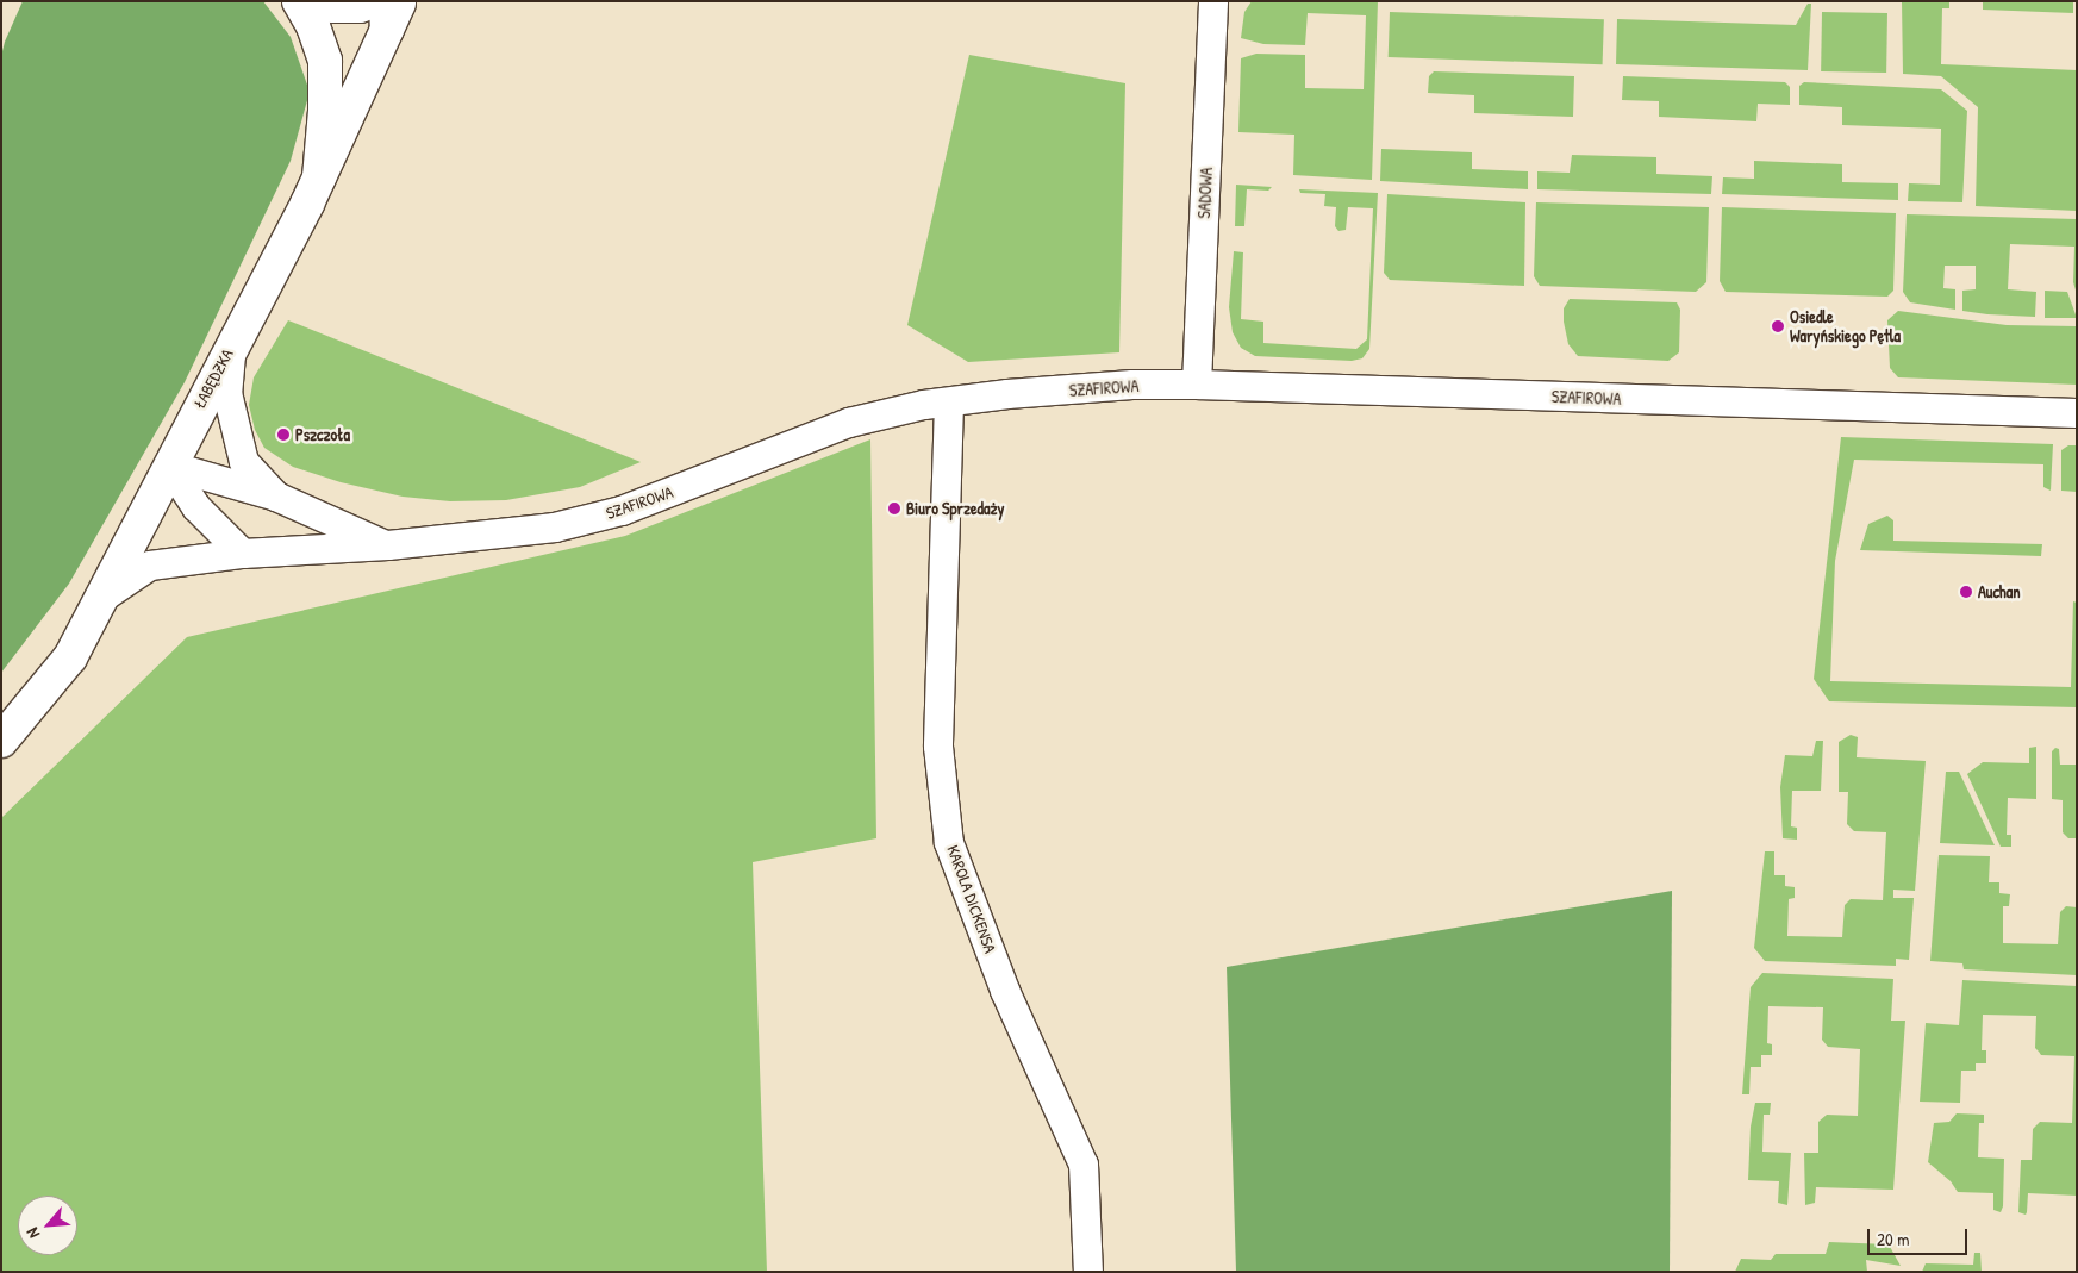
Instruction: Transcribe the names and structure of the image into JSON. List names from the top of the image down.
{
  "streets": {
    "street": [
      "SADOWA",
      "ŁABĘDZKA",
      "SZAFIROWA",
      "KAROLA DICKENSA"
    ]
  },
  "crossings": [
    ["SADOWA", "SZAFIROWA"],
    ["ŁABĘDZKA", "SZAFIROWA"],
    ["SZAFIROWA", "KAROLA DICKENSA"]
  ],
  "places": [
    "Osiedle Waryńskiego Pętla",
    "Pszczoła",
    "Biuro Sprzedaży",
    "Auchan"
  ],
  "scale_bar": "20 m",
  "north": "bottom left"
}
